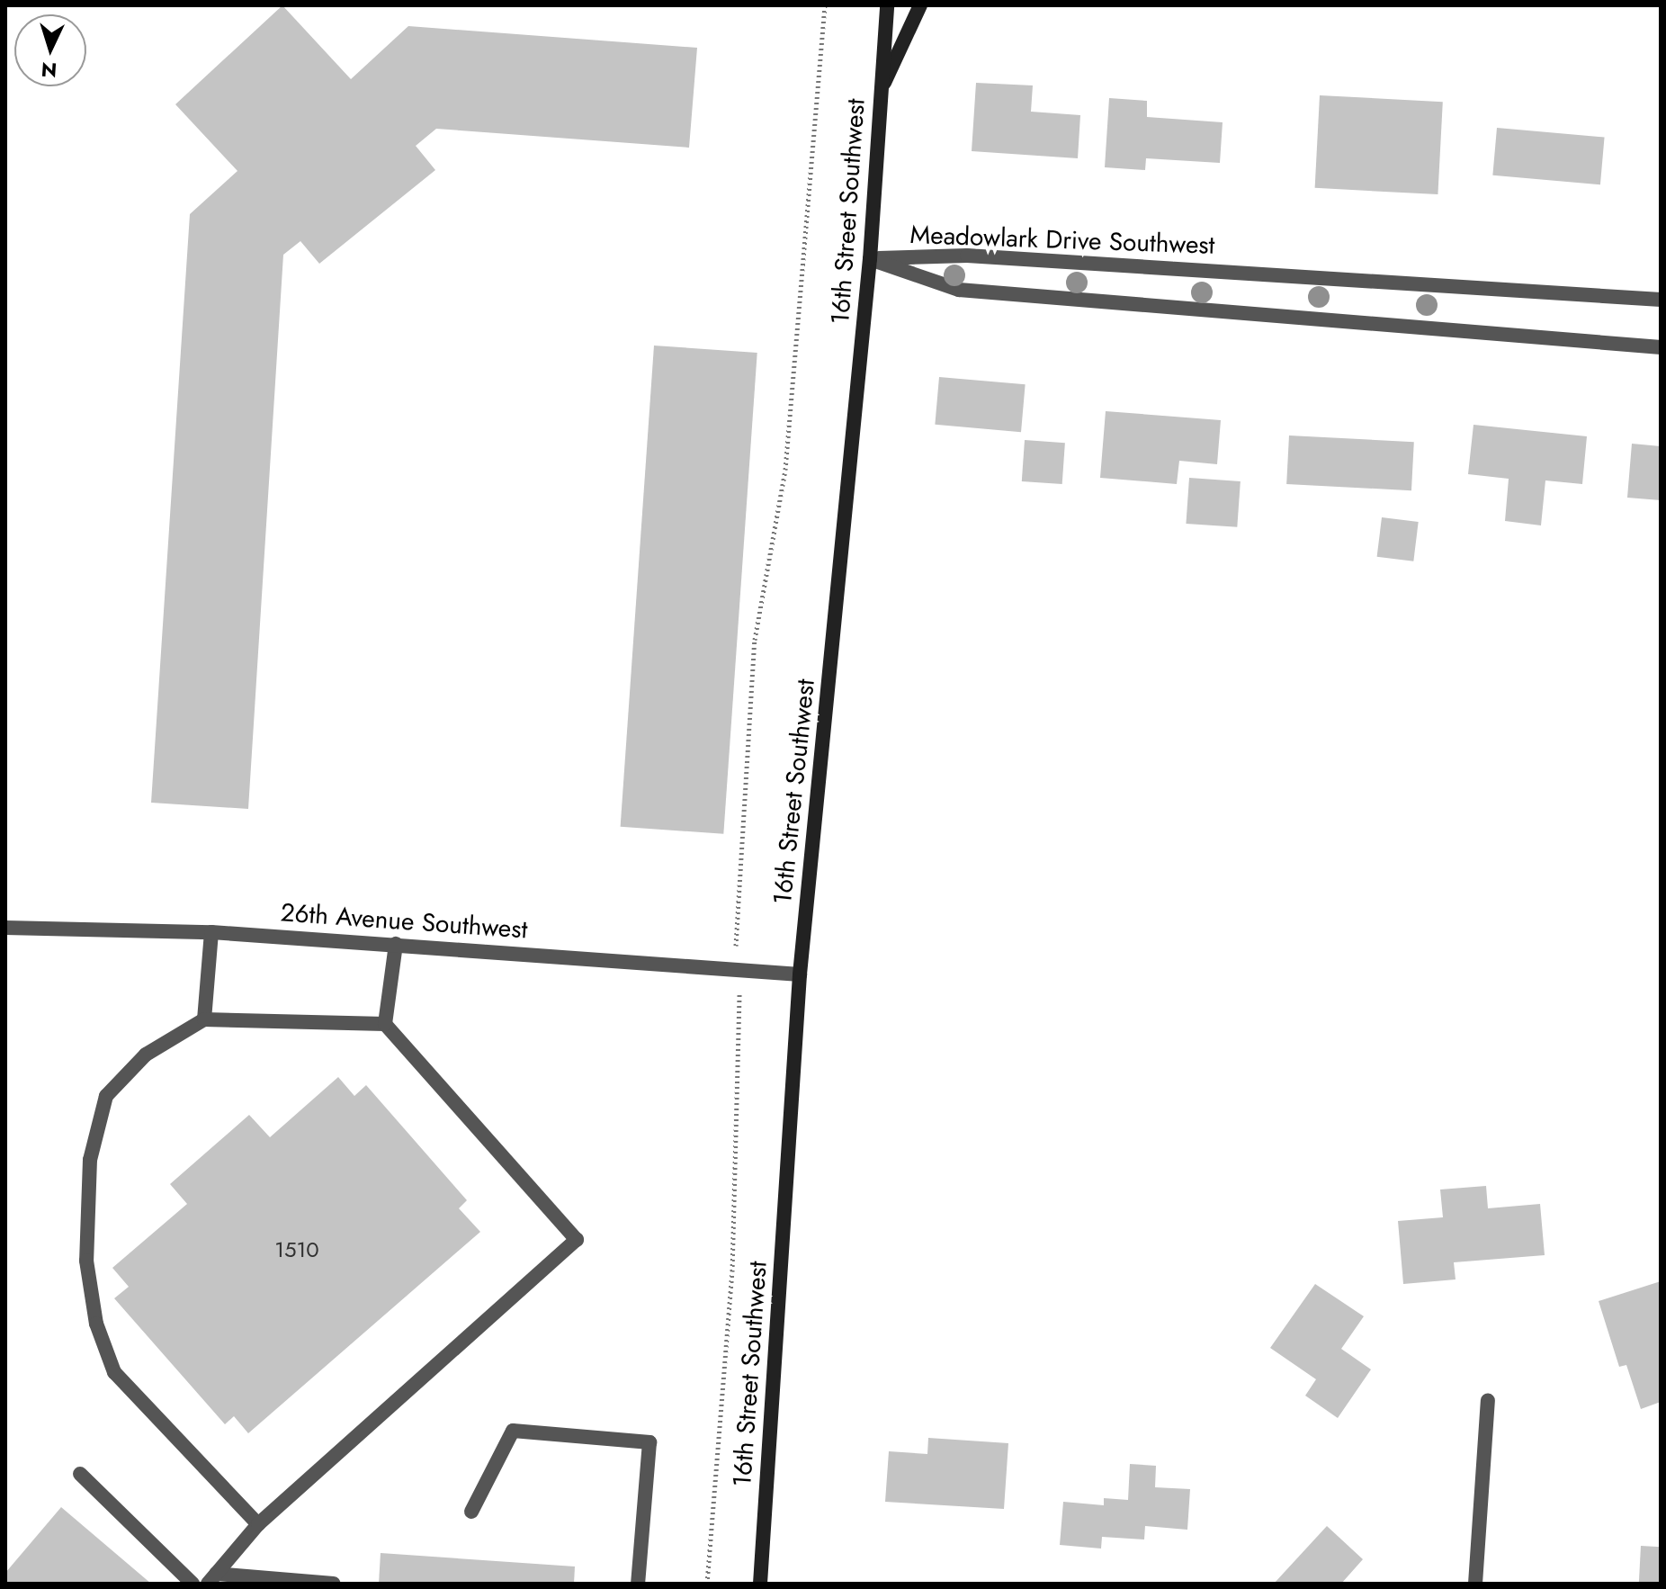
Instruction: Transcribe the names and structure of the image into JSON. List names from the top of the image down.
{
  "streets": {
    "main road": ["16th Street Southwest"],
    "street": ["Meadowlark Drive Southwest", "26th Avenue Southwest"]
  },
  "crossings": [
    ["16th Street Southwest", "Meadowlark Drive Southwest"],
    ["16th Street Southwest", "26th Avenue Southwest"]
  ],
  "house_numbers": ["1510"],
  "north": "bottom"
}
